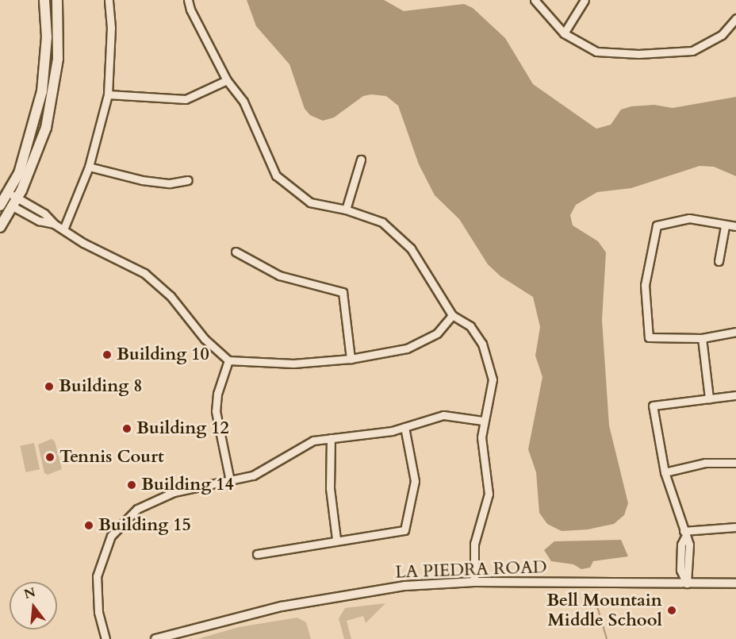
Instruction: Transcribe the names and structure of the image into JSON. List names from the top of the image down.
{
  "streets": {
    "street": ["LA PIEDRA ROAD"]
  },
  "places": [
    "Building 10",
    "Building 8",
    "Building 12",
    "Tennis Court",
    "Building 14",
    "Building 15",
    "Bell Mountain Middle School"
  ],
  "north": "top"
}
